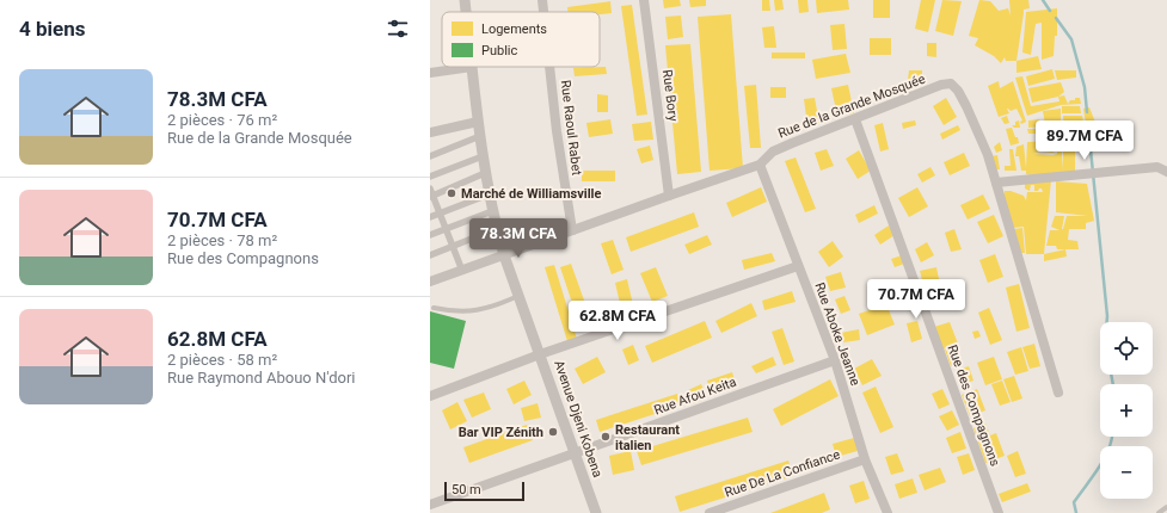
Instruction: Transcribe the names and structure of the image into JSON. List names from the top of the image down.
{
  "streets": {
    "street": [
      "Rue Bory",
      "Rue de la Grande Mosquée",
      "Rue Raoul Rabet",
      "Rue Aboke Jeanne",
      "Rue Afou Keita",
      "Rue des Compagnons",
      "Avenue Djeni Kobena",
      "Rue De La Confiance"
    ]
  },
  "crossings": [
    ["Rue Bory", "Rue de la Grande Mosquée"],
    ["Rue de la Grande Mosquée", "Rue Raoul Rabet"],
    ["Rue de la Grande Mosquée", "Rue Aboke Jeanne"],
    ["Rue de la Grande Mosquée", "Rue des Compagnons"],
    ["Rue de la Grande Mosquée", "Avenue Djeni Kobena"],
    ["Rue Aboke Jeanne", "Rue Afou Keita"],
    ["Rue Aboke Jeanne", "Rue De La Confiance"],
    ["Rue Afou Keita", "Avenue Djeni Kobena"]
  ],
  "places": ["Marché de Williamsville", "Bar VIP Zénith", "Restaurant italien"],
  "legend": ["Logements", "Public"],
  "scale_bar": "50 m",
  "page": {
    "heading": "4 biens",
    "list": [
      {
        "name": "78.3M CFA",
        "note": "2 pièces · 76 m² · Rue de la Grande Mosquée"
      },
      {
        "name": "70.7M CFA",
        "note": "2 pièces · 78 m² · Rue des Compagnons"
      },
      {
        "name": "62.8M CFA",
        "note": "2 pièces · 58 m² · Rue Raymond Abouo N'dori"
      }
    ],
    "price": [
      "89.7M CFA",
      "78.3M CFA",
      "70.7M CFA",
      "62.8M CFA"
    ],
    "map_buttons": ["+", "−"],
    "scale": "50 m"
  }
}
